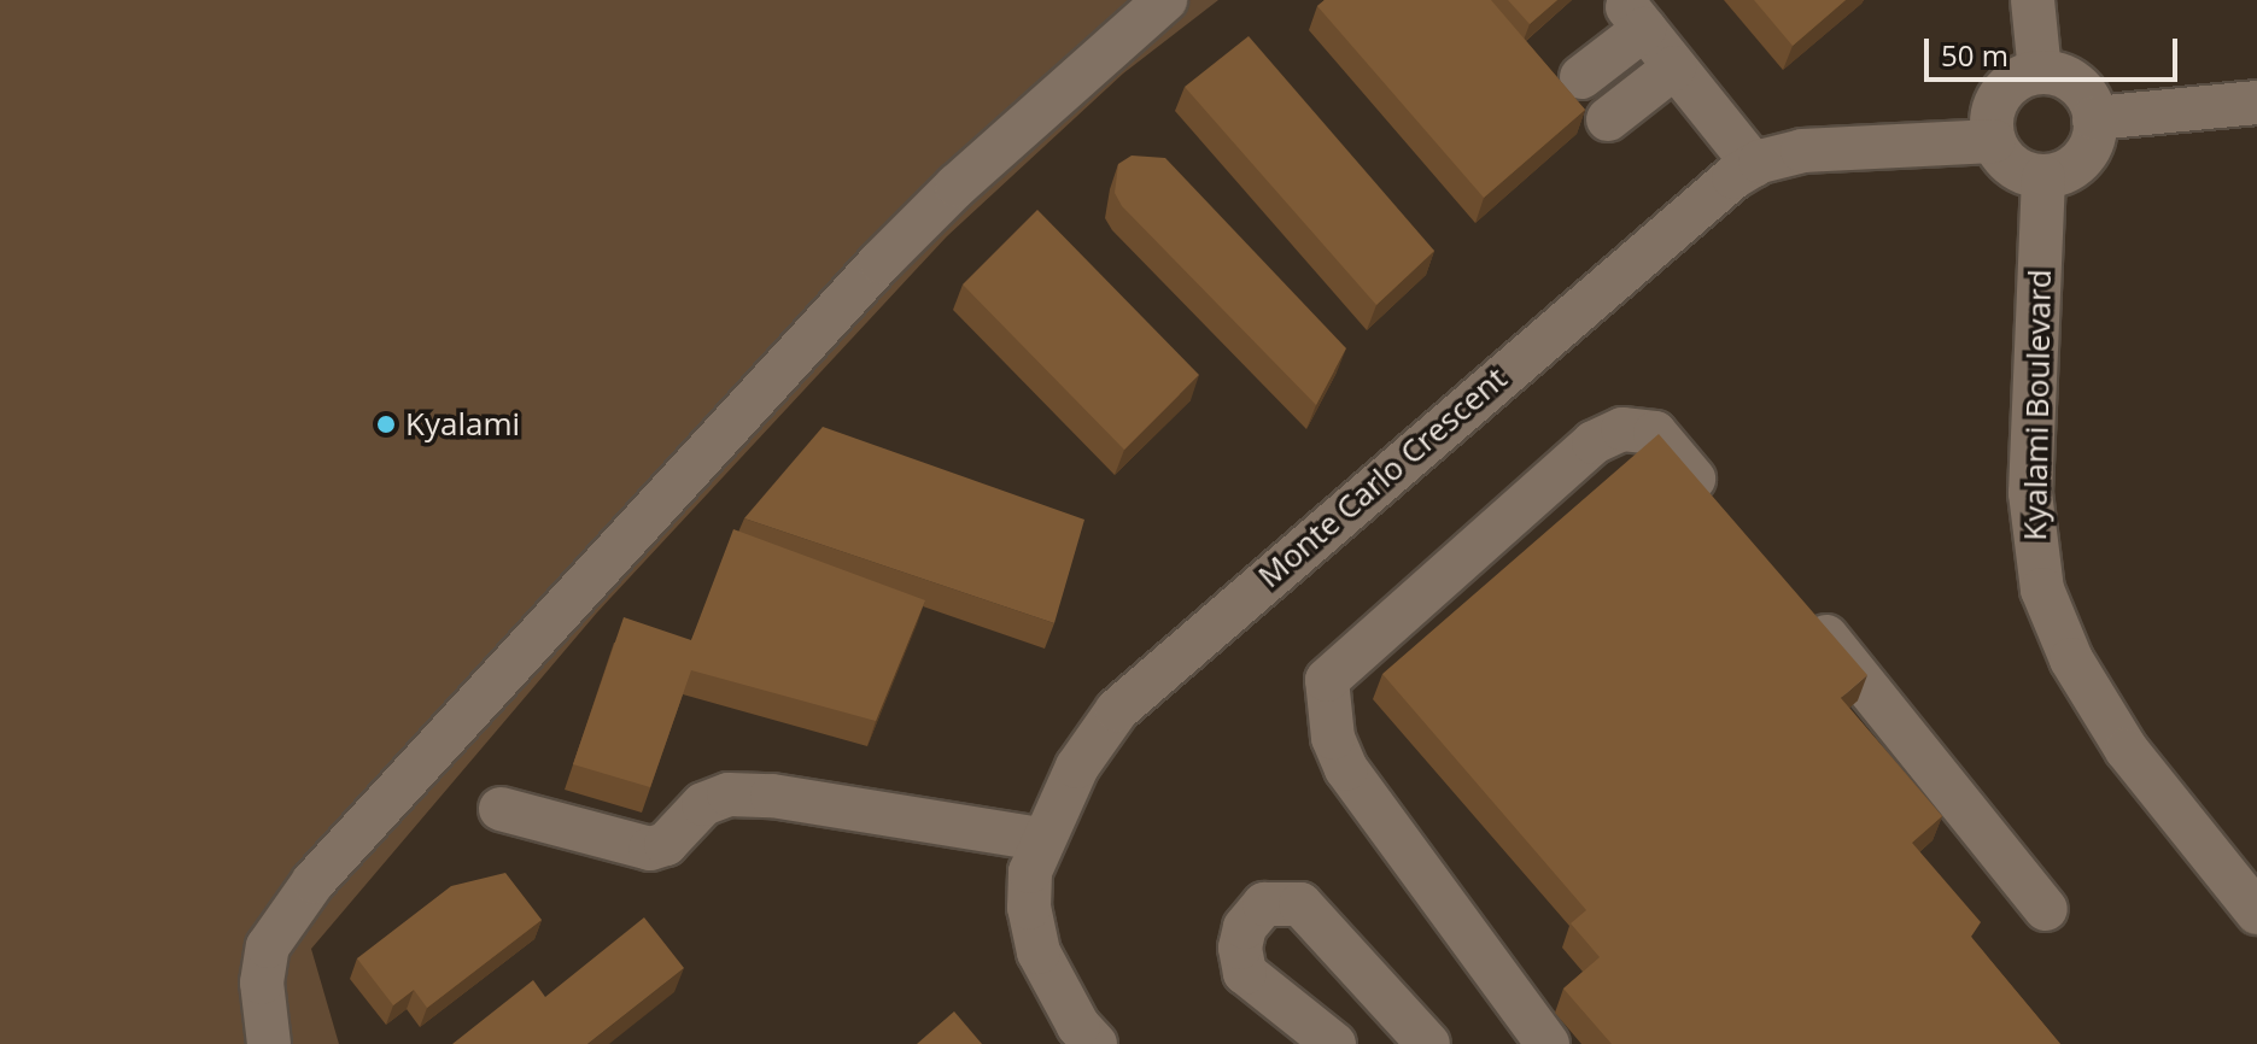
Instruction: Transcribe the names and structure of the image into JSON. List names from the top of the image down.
{
  "streets": {
    "street": ["Kyalami Boulevard", "Monte Carlo Crescent"]
  },
  "crossings": [
    ["Kyalami Boulevard", "Monte Carlo Crescent"]
  ],
  "places": ["Kyalami"],
  "scale_bar": "50 m"
}
